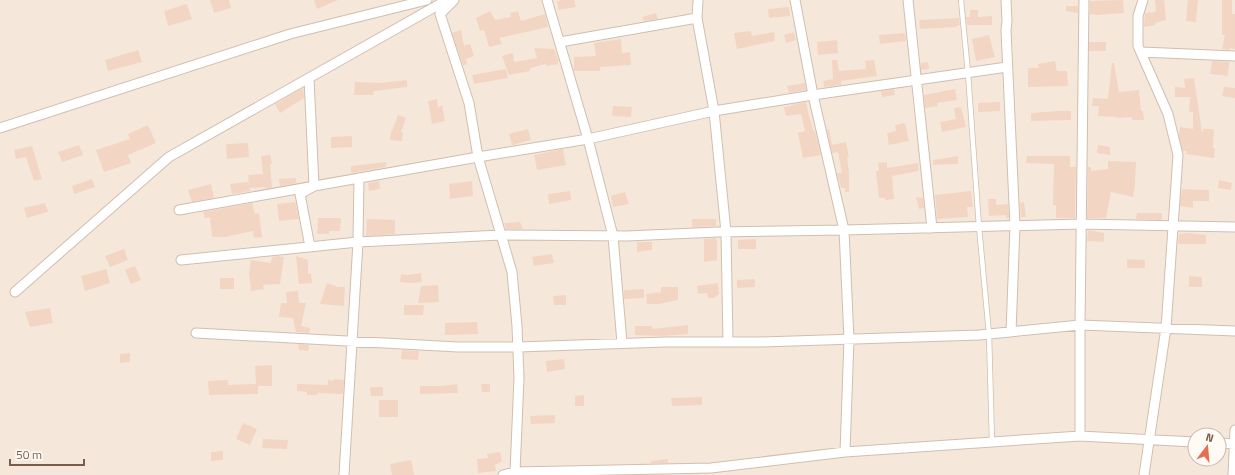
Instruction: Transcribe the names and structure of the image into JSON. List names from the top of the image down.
{
  "scale_bar": "50 m",
  "north": "top"
}
